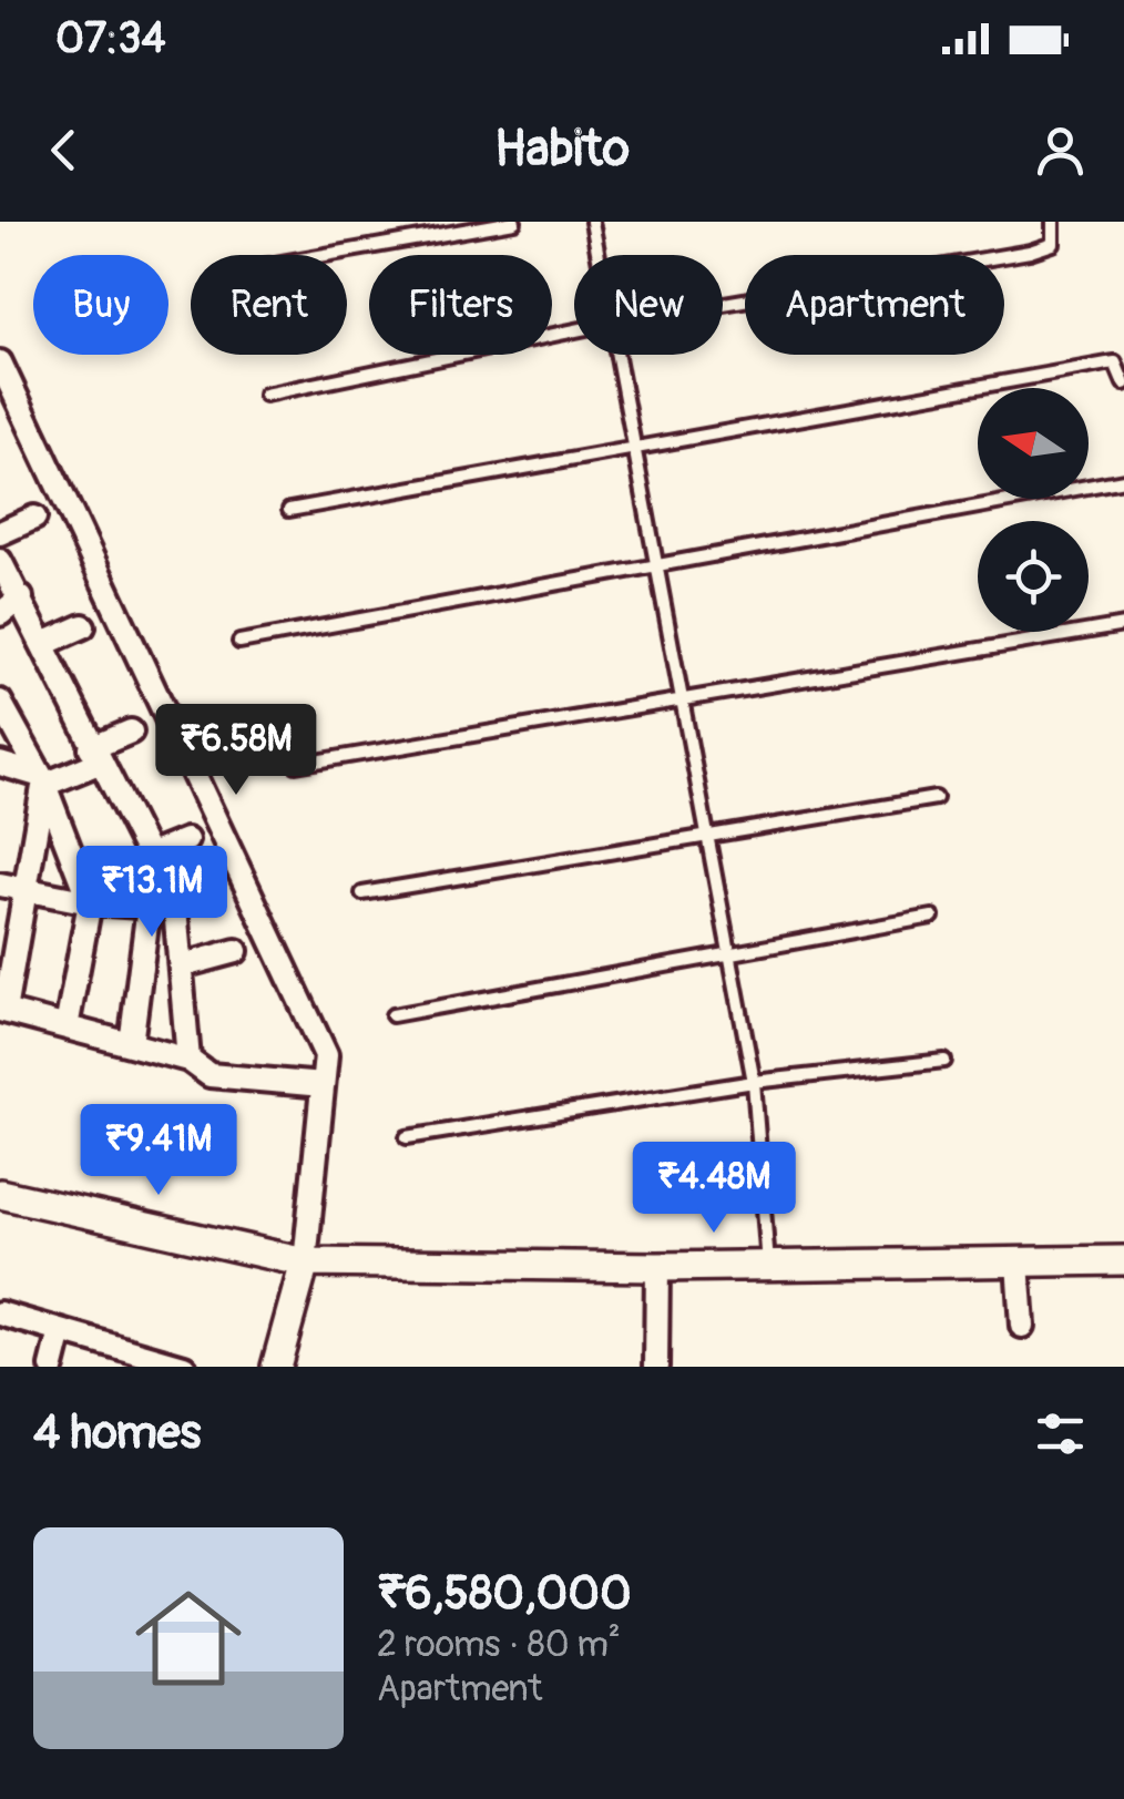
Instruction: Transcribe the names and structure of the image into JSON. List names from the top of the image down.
{
  "north": "left",
  "page": {
    "status": "07:34",
    "header": "Habito",
    "chip": [
      "Buy",
      "Rent",
      "Filters",
      "New",
      "Apartment"
    ],
    "price": [
      "₹6.58M",
      "₹13.1M",
      "₹9.41M",
      "₹4.48M"
    ],
    "heading": "4 homes",
    "list": [
      {
        "name": "₹6,580,000",
        "note": "2 rooms · 80 m² · Apartment"
      }
    ]
  }
}
